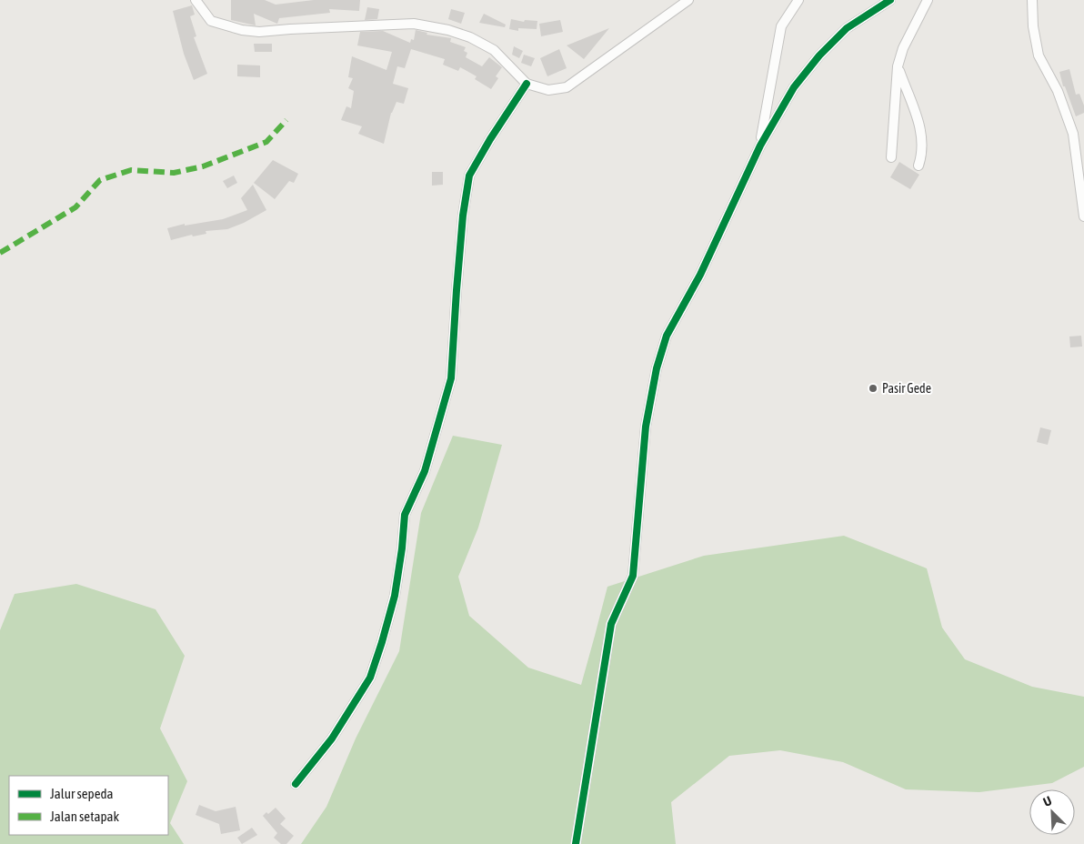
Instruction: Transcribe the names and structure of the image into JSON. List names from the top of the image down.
{
  "places": ["Pasir Gede"],
  "legend": ["Jalur sepeda", "Jalan setapak"],
  "north": "top left"
}
